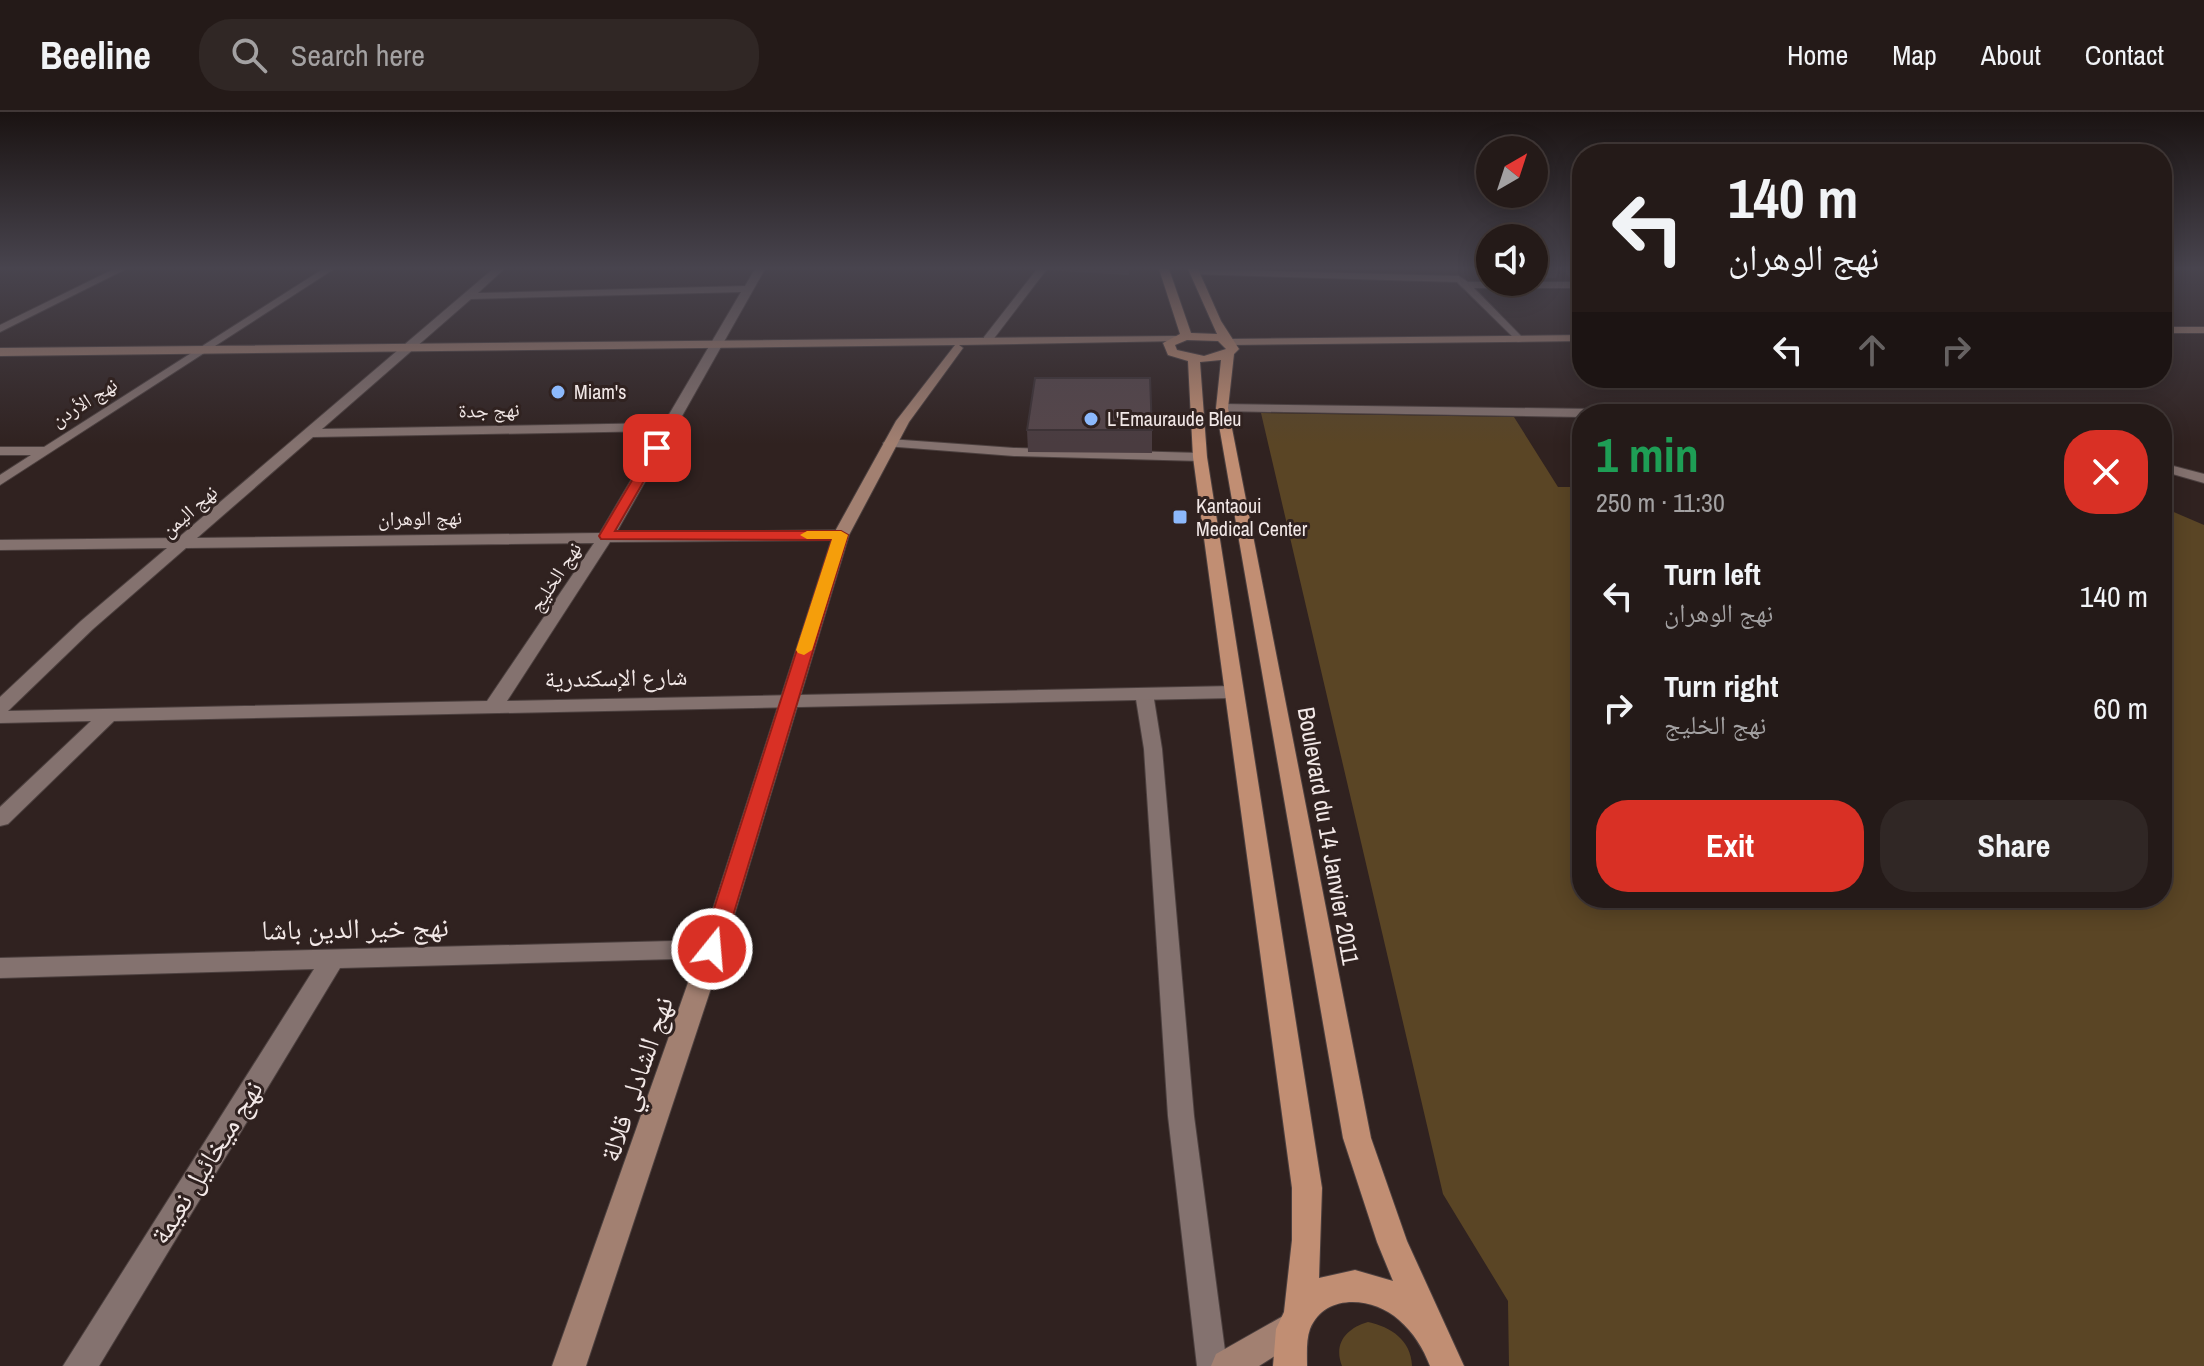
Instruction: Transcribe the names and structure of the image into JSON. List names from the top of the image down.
{
  "streets": {
    "main road": ["Boulevard du 14 Janvier 2011"],
    "street": [
      "نهج الأردن",
      "نهج جدة",
      "نهج اليمن",
      "نهج الوهران",
      "نهج الخليج",
      "شارع الإسكندرية",
      "نهج خير الدين باشا",
      "نهج الشادلي قلالة",
      "نهج ميخائيل نعيمة"
    ]
  },
  "crossings": [
    ["نهج جدة", "نهج اليمن"],
    ["نهج جدة", "نهج الخليج"],
    ["نهج اليمن", "نهج الوهران"],
    ["نهج الوهران", "نهج الخليج"],
    ["نهج الوهران", "نهج الشادلي قلالة"],
    ["نهج الخليج", "شارع الإسكندرية"],
    ["شارع الإسكندرية", "نهج الشادلي قلالة"],
    ["نهج خير الدين باشا", "نهج الشادلي قلالة"],
    ["نهج خير الدين باشا", "نهج ميخائيل نعيمة"]
  ],
  "places": {
    "other": ["Miam's", "L'Emauraude Bleu"],
    "transit": ["Kantaoui Medical Center"]
  },
  "north": "top right",
  "page": {
    "header": "Beeline",
    "search": "Search here",
    "nav": [
      "Home",
      "Map",
      "About",
      "Contact"
    ],
    "turn": ["140 m", "نهج الوهران"],
    "heading": ["1 min", "250 m · 11:30"],
    "list": [
      {
        "name": "Turn left",
        "note": "نهج الوهران",
        "value": "140 m"
      },
      {
        "name": "Turn right",
        "note": "نهج الخليج",
        "value": "60 m"
      }
    ],
    "buttons": ["Exit", "Share"]
  }
}
